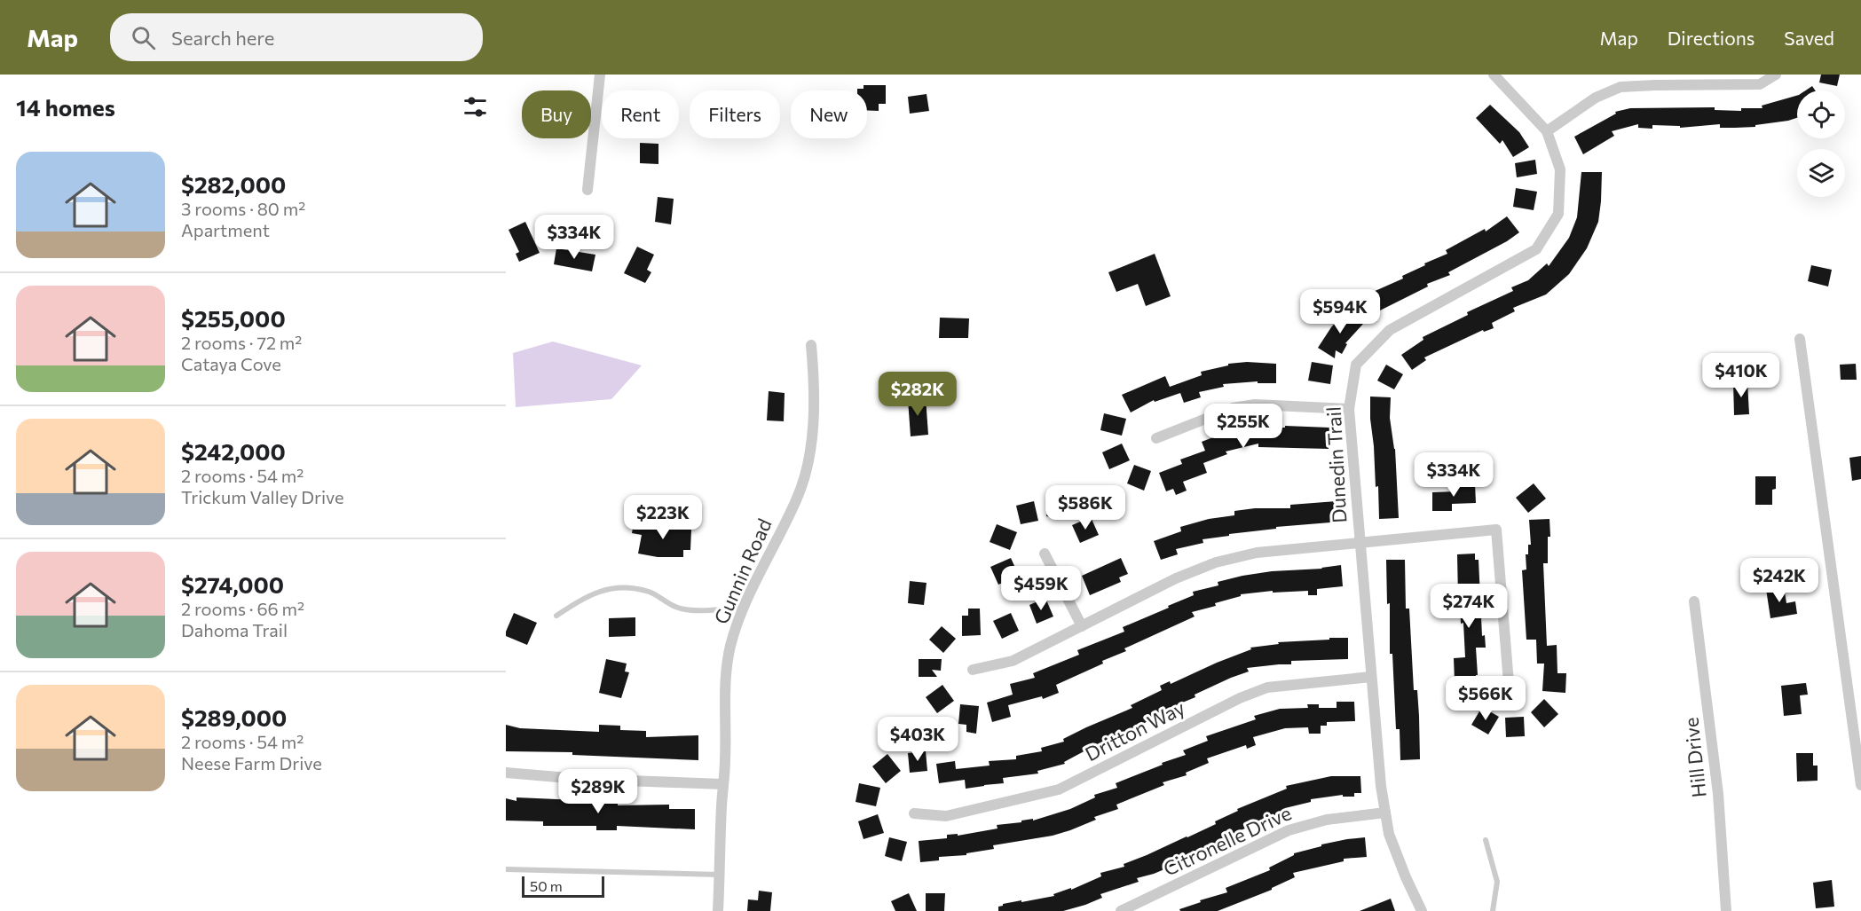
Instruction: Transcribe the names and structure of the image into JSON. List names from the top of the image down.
{
  "streets": {
    "street": [
      "Dunedin Trail",
      "Gunnin Road",
      "Dritton Way",
      "Hill Drive",
      "Citronelle Drive"
    ]
  },
  "crossings": [
    ["Dunedin Trail", "Dritton Way"],
    ["Dunedin Trail", "Citronelle Drive"]
  ],
  "scale_bar": "50 m",
  "page": {
    "header": "Map",
    "search": "Search here",
    "nav": ["Map", "Directions", "Saved"],
    "heading": "14 homes",
    "chip": [
      "Buy",
      "Rent",
      "Filters",
      "New"
    ],
    "list": [
      {
        "name": "$282,000",
        "note": "3 rooms · 80 m² · Apartment"
      },
      {
        "name": "$255,000",
        "note": "2 rooms · 72 m² · Cataya Cove"
      },
      {
        "name": "$242,000",
        "note": "2 rooms · 54 m² · Trickum Valley Drive"
      },
      {
        "name": "$274,000",
        "note": "2 rooms · 66 m² · Dahoma Trail"
      },
      {
        "name": "$289,000",
        "note": "2 rooms · 54 m² · Neese Farm Drive"
      }
    ],
    "price": [
      "$334K",
      "$594K",
      "$410K",
      "$282K",
      "$255K",
      "$334K",
      "$586K",
      "$223K",
      "$242K",
      "$459K",
      "$274K",
      "$566K",
      "$403K",
      "$289K"
    ],
    "scale": "50 m"
  }
}
